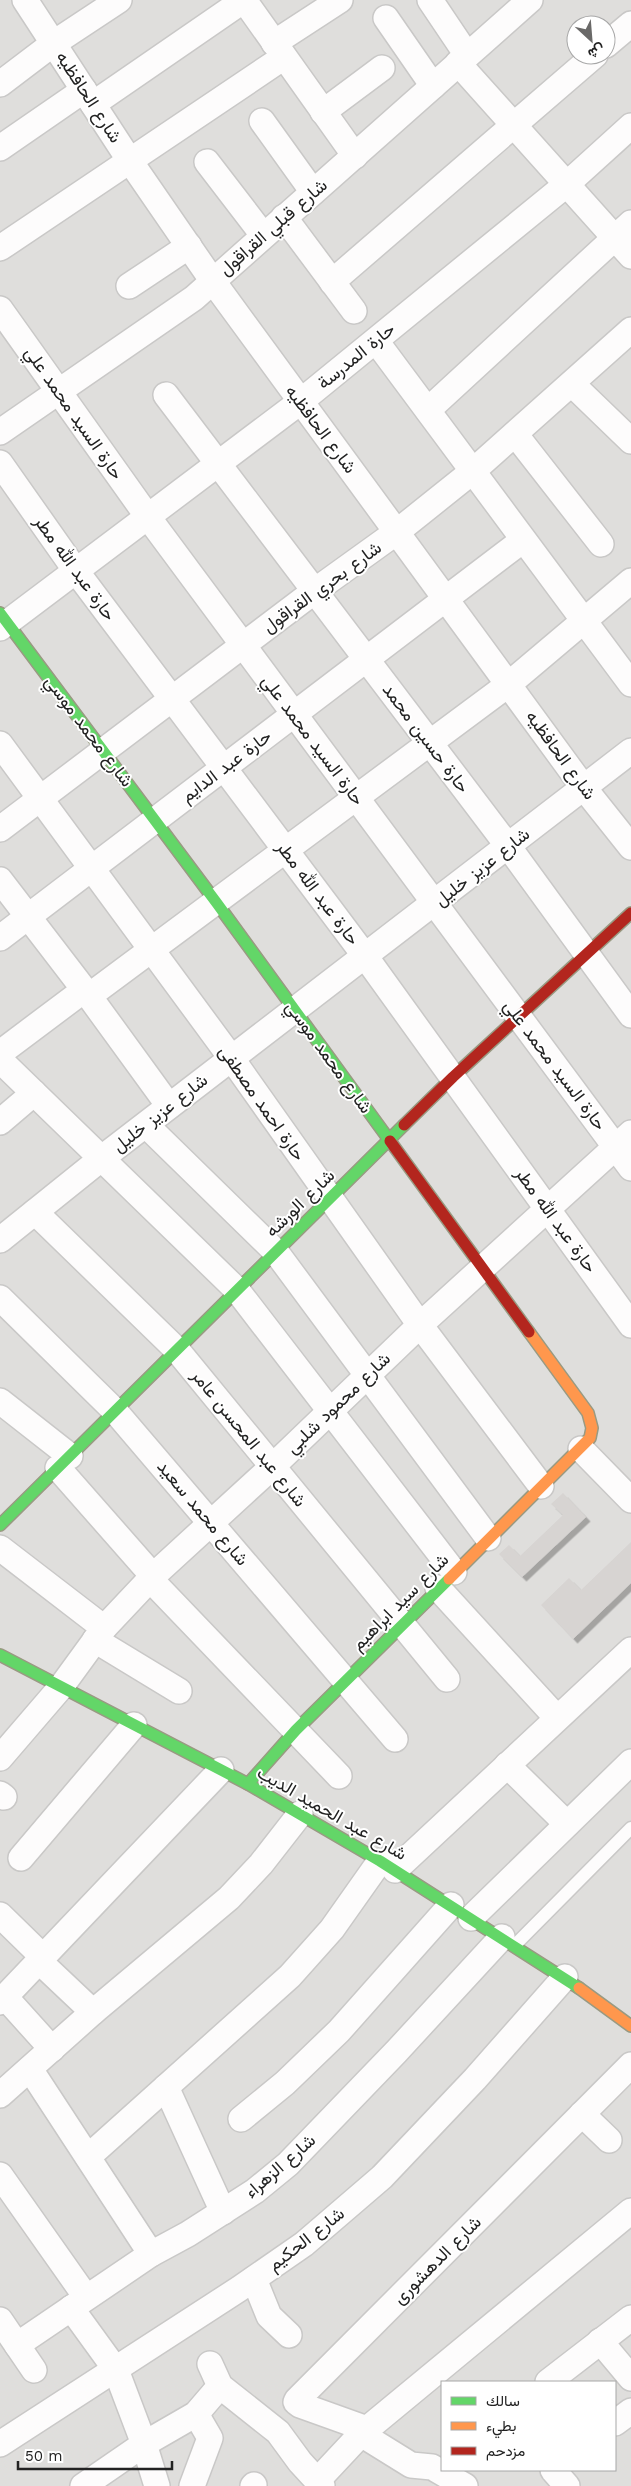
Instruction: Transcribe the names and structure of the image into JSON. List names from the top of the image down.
{
  "streets": {
    "street": [
      "شارع الحافظيه",
      "شارع قبلي القراقول",
      "حارة المدرسة",
      "حارة السيد محمد علي",
      "حارة عبد الله مطر",
      "شارع بحري القراقول",
      "شارع محمد موسي",
      "حارة حسين محمد",
      "حارة عبد الدايم",
      "شارع عزيز خليل",
      "حارة احمد مصطفى",
      "شارع الورشه",
      "شارع محمود شلبي",
      "شارع عبد المحسن عامر",
      "شارع محمد سعيد",
      "شارع سيد ابراهيم",
      "شارع عبد الحميد الديب",
      "شارع الزهراء",
      "شارع الحكيم",
      "شارع الدهشورى"
    ]
  },
  "crossings": [
    ["شارع الحافظيه", "شارع قبلي القراقول"],
    ["شارع الحافظيه", "حارة المدرسة"],
    ["شارع الحافظيه", "شارع بحري القراقول"],
    ["شارع الحافظيه", "حارة عبد الدايم"],
    ["شارع الحافظيه", "شارع عزيز خليل"],
    ["شارع قبلي القراقول", "حارة السيد محمد علي"],
    ["حارة المدرسة", "حارة السيد محمد علي"],
    ["حارة المدرسة", "حارة عبد الله مطر"],
    ["حارة المدرسة", "شارع محمد موسي"],
    ["حارة المدرسة", "حارة حسين محمد"],
    ["حارة السيد محمد علي", "شارع بحري القراقول"],
    ["حارة السيد محمد علي", "حارة عبد الدايم"],
    ["حارة السيد محمد علي", "شارع عزيز خليل"],
    ["حارة السيد محمد علي", "شارع الورشه"],
    ["حارة السيد محمد علي", "شارع محمود شلبي"],
    ["حارة عبد الله مطر", "شارع بحري القراقول"],
    ["حارة عبد الله مطر", "حارة عبد الدايم"],
    ["حارة عبد الله مطر", "شارع عزيز خليل"],
    ["حارة عبد الله مطر", "شارع الورشه"],
    ["حارة عبد الله مطر", "شارع محمود شلبي"],
    ["شارع بحري القراقول", "شارع محمد موسي"],
    ["شارع بحري القراقول", "حارة حسين محمد"],
    ["شارع بحري القراقول", "حارة احمد مصطفى"],
    ["شارع محمد موسي", "حارة عبد الدايم"],
    ["شارع محمد موسي", "شارع عزيز خليل"],
    ["شارع محمد موسي", "شارع الورشه"],
    ["شارع محمد موسي", "شارع محمود شلبي"],
    ["شارع محمد موسي", "شارع سيد ابراهيم"],
    ["حارة حسين محمد", "حارة عبد الدايم"],
    ["حارة حسين محمد", "شارع عزيز خليل"],
    ["حارة حسين محمد", "شارع الورشه"],
    ["حارة عبد الدايم", "حارة احمد مصطفى"],
    ["شارع عزيز خليل", "حارة احمد مصطفى"],
    ["شارع عزيز خليل", "شارع عبد المحسن عامر"],
    ["حارة احمد مصطفى", "شارع الورشه"],
    ["حارة احمد مصطفى", "شارع محمود شلبي"],
    ["حارة احمد مصطفى", "شارع سيد ابراهيم"],
    ["شارع الورشه", "شارع عبد المحسن عامر"],
    ["شارع الورشه", "شارع محمد سعيد"],
    ["شارع محمود شلبي", "شارع عبد المحسن عامر"],
    ["شارع محمود شلبي", "شارع محمد سعيد"],
    ["شارع محمود شلبي", "شارع عبد الحميد الديب"],
    ["شارع عبد المحسن عامر", "شارع سيد ابراهيم"],
    ["شارع محمد سعيد", "شارع سيد ابراهيم"],
    ["شارع سيد ابراهيم", "شارع عبد الحميد الديب"],
    ["شارع عبد الحميد الديب", "شارع الزهراء"],
    ["شارع عبد الحميد الديب", "شارع الحكيم"]
  ],
  "legend": ["سالك", "بطيء", "مزدحم"],
  "scale_bar": "50 m",
  "north": "bottom right"
}
